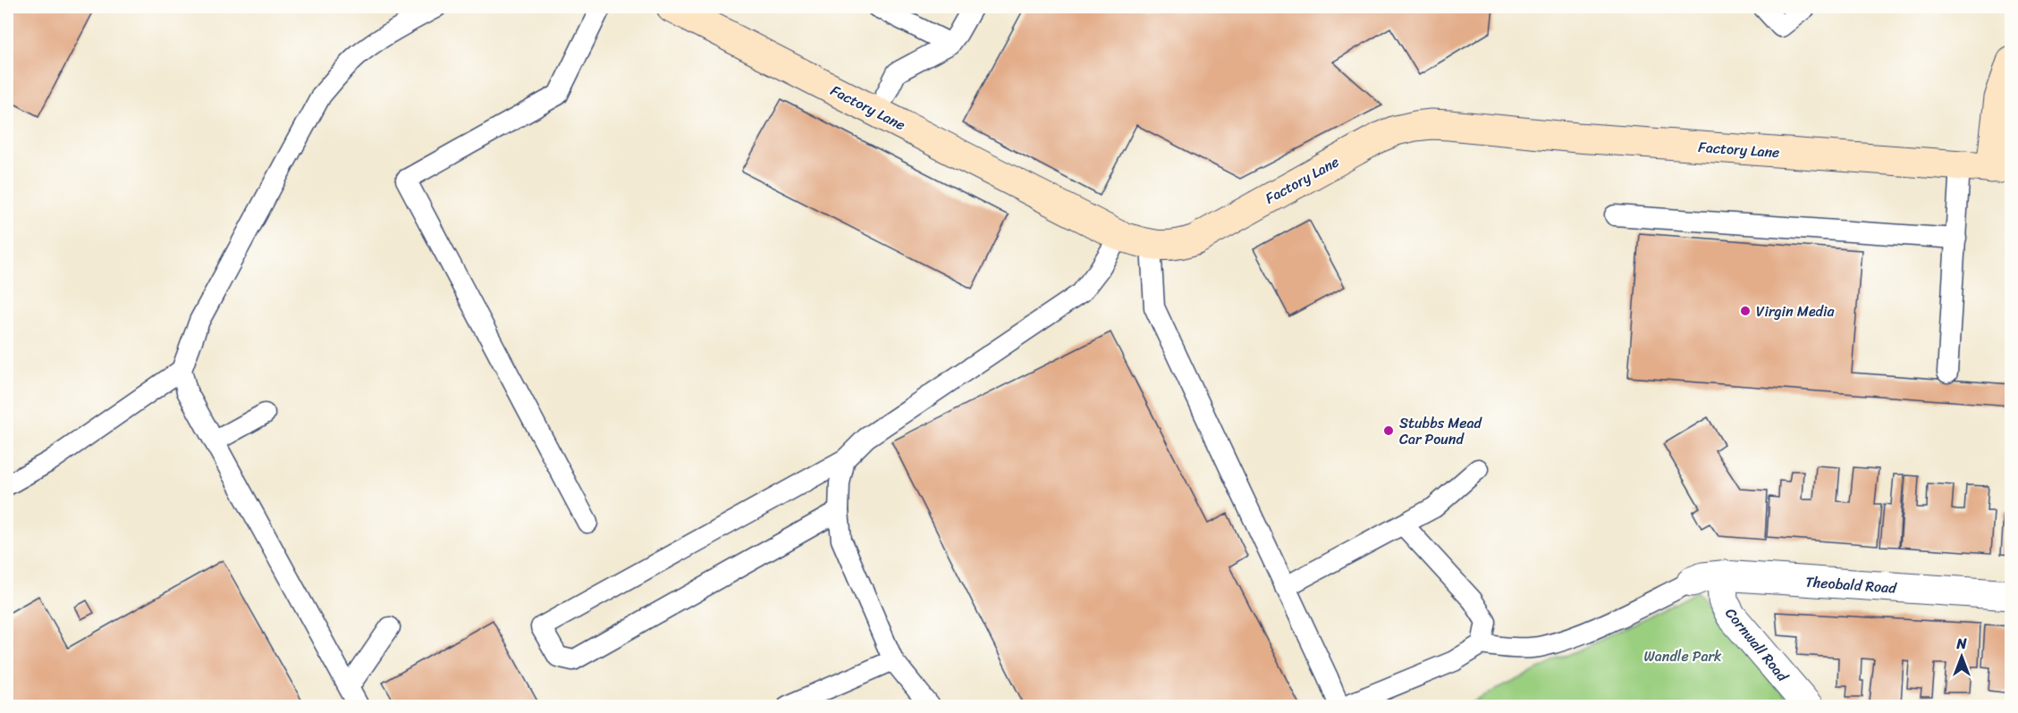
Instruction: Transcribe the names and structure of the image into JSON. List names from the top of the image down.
{
  "streets": {
    "street": ["Factory Lane", "Theobald Road", "Cornwall Road"]
  },
  "crossings": [
    ["Theobald Road", "Cornwall Road"]
  ],
  "parks": ["Wandle Park"],
  "places": ["Virgin Media", "Stubbs Mead Car Pound"],
  "north": "top"
}
